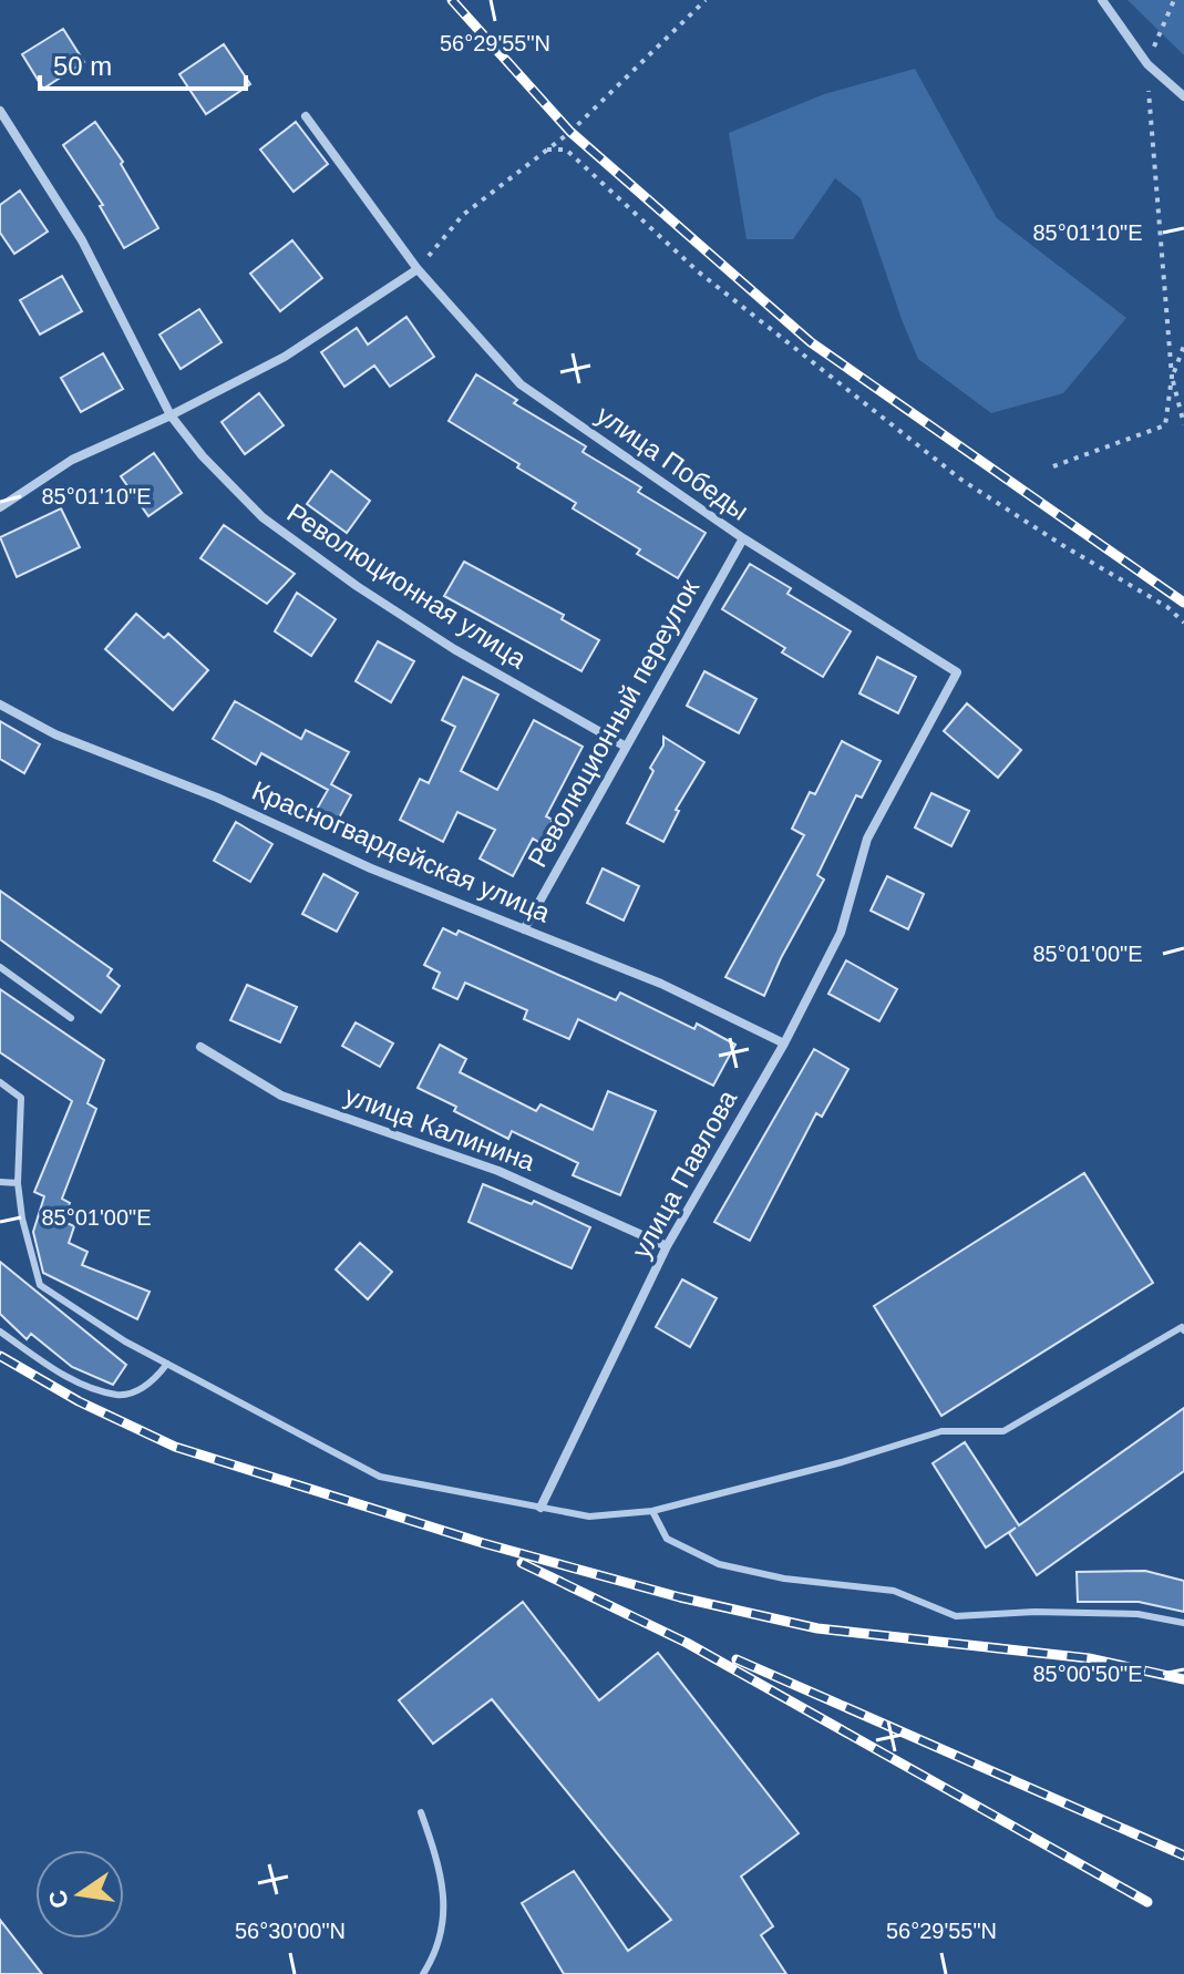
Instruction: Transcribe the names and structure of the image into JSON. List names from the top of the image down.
{
  "streets": {
    "street": [
      "улица Победы",
      "Революционная улица",
      "Революционный переулок",
      "Красногвардейская улица",
      "улица Калинина",
      "улица Павлова"
    ]
  },
  "crossings": [
    ["улица Победы", "Революционный переулок"],
    ["улица Победы", "улица Павлова"],
    ["Революционная улица", "Революционный переулок"],
    ["Революционный переулок", "Красногвардейская улица"],
    ["Красногвардейская улица", "улица Павлова"],
    ["улица Калинина", "улица Павлова"]
  ],
  "scale_bar": "50 m",
  "north": "left",
  "coordinates": [
    "56°29'55\"N",
    "85°01'10\"E",
    "85°01'00\"E",
    "85°00'50\"E",
    "56°30'00\"N"
  ]
}
